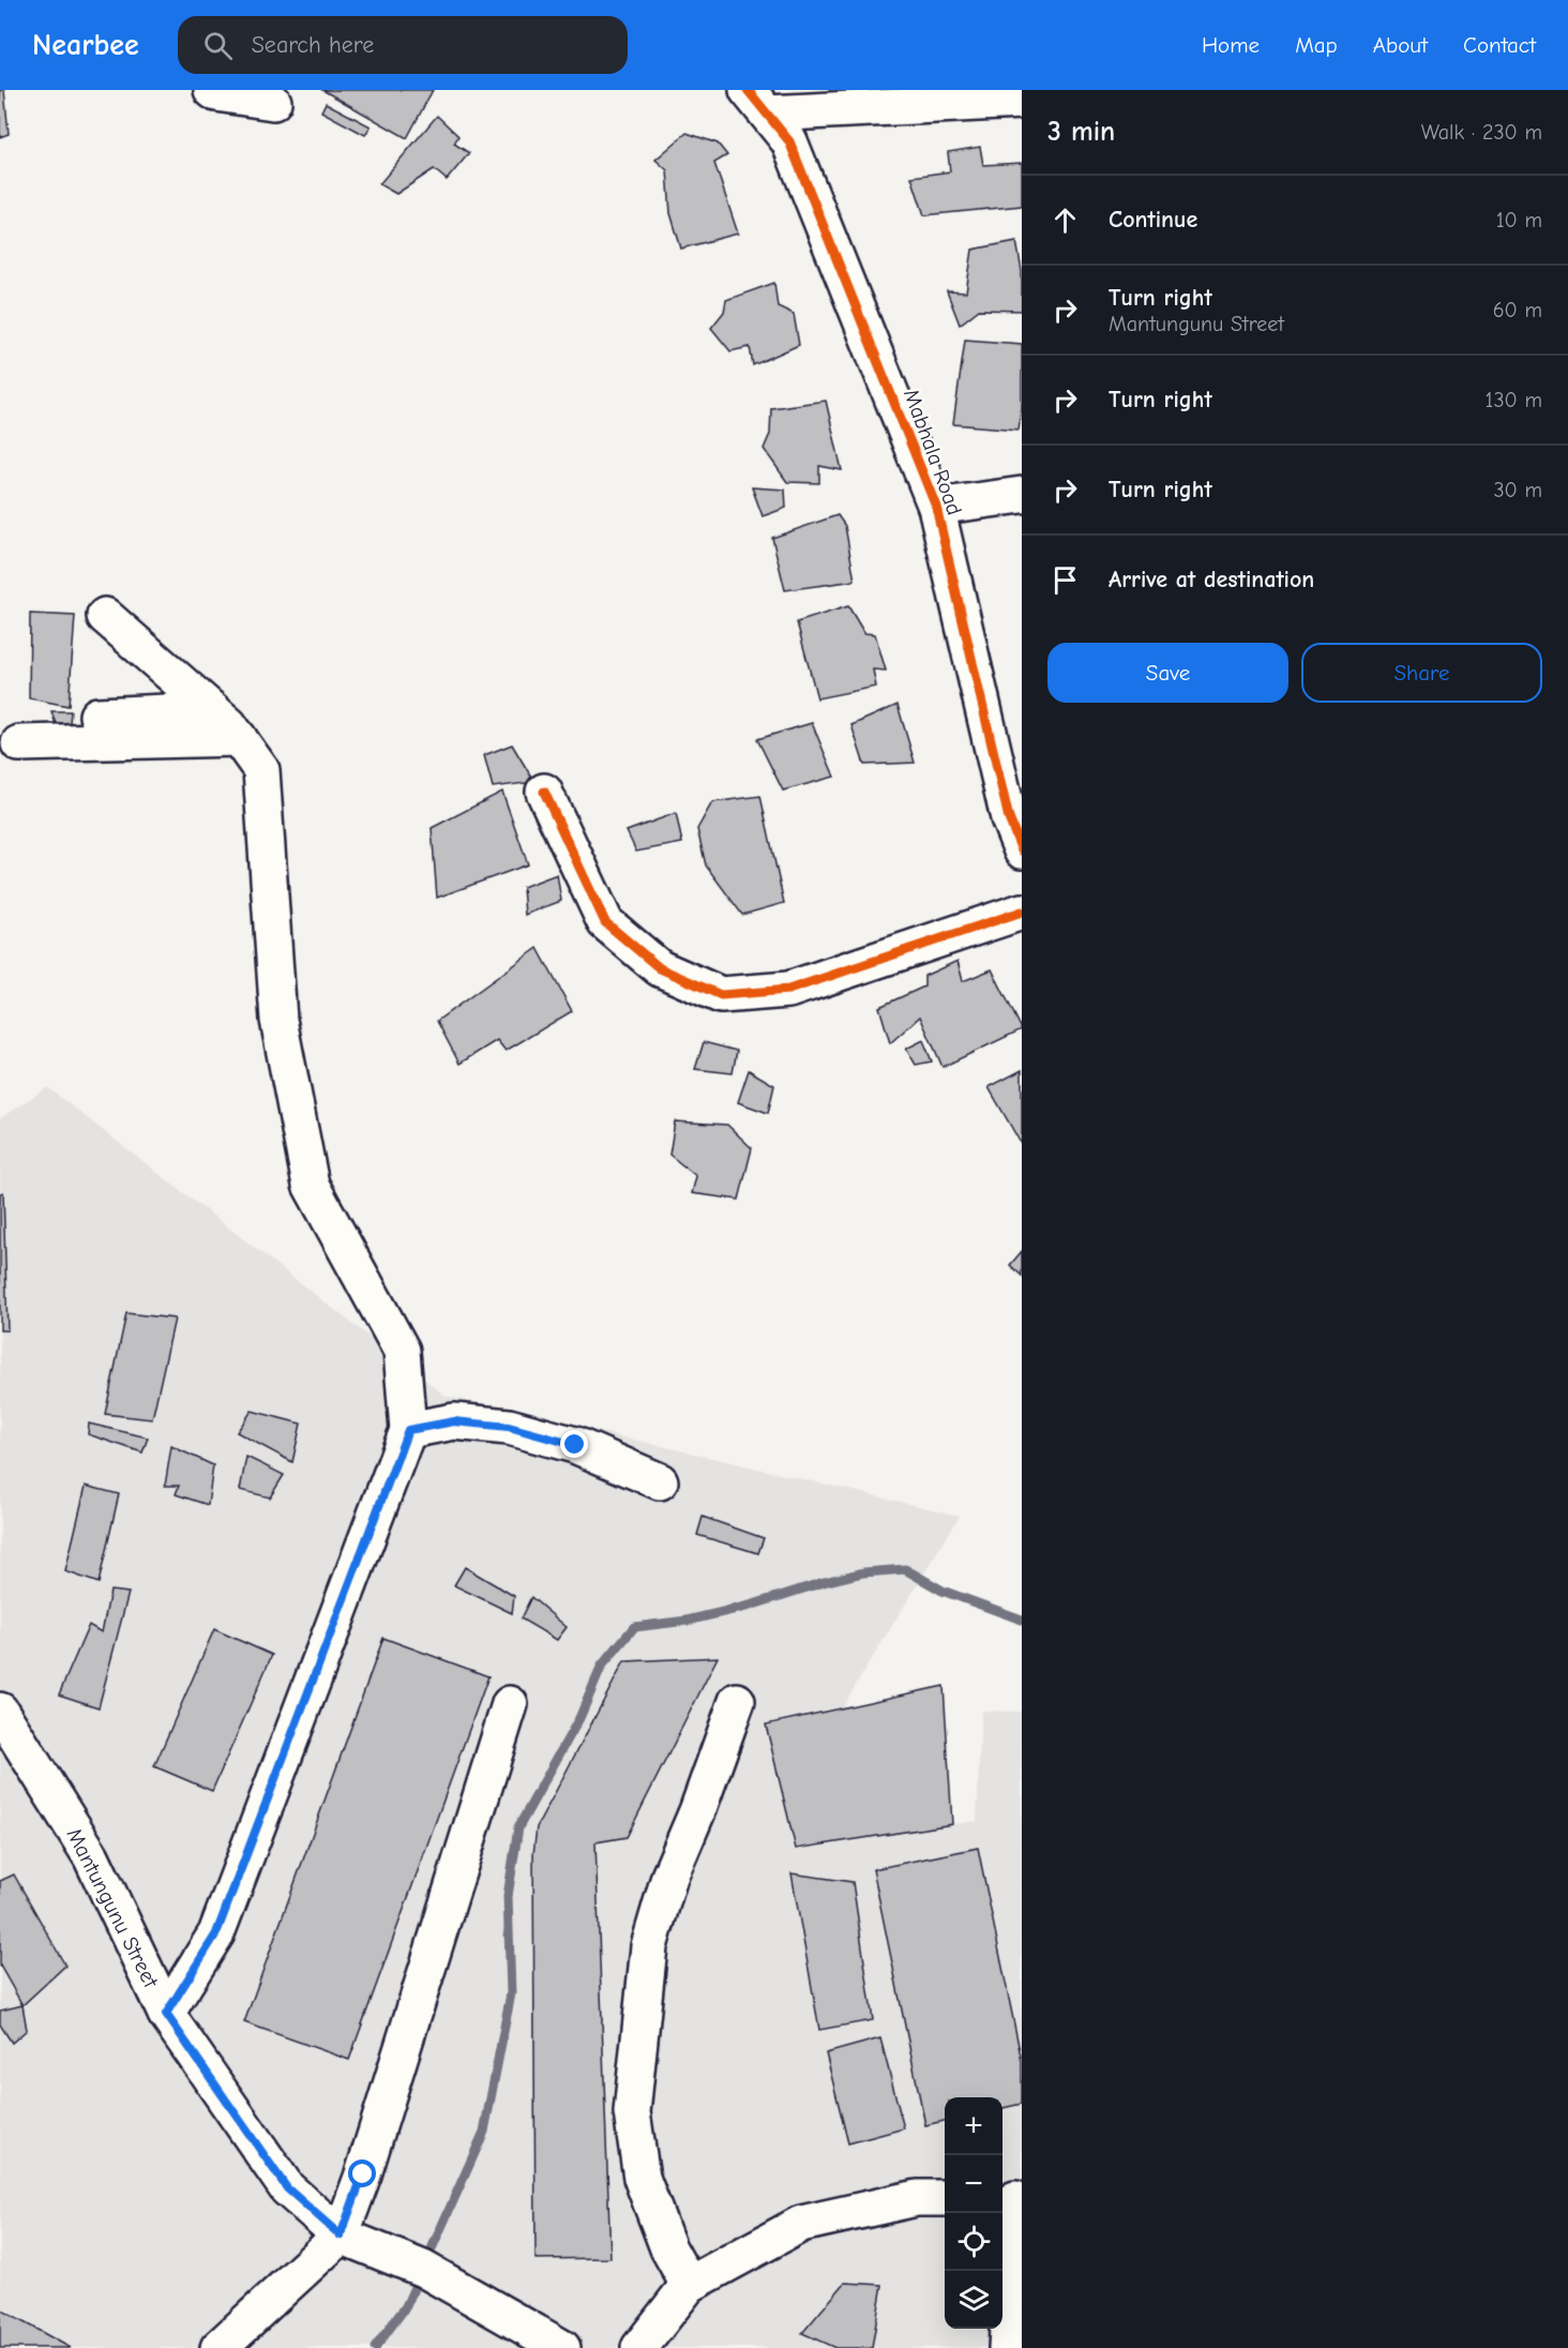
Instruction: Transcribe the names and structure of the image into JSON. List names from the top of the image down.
{
  "streets": {
    "street": ["Mabhala Road", "Mantungunu Street"]
  },
  "page": {
    "header": "Nearbee",
    "search": "Search here",
    "nav": [
      "Home",
      "Map",
      "About",
      "Contact"
    ],
    "heading": ["3 min", "Walk · 230 m"],
    "list": [
      ["Continue", "10 m"],
      ["Turn right", "Mantungunu Street", "60 m"],
      ["Turn right", "130 m"],
      ["Turn right", "30 m"],
      "Arrive at destination"
    ],
    "buttons": ["Save", "Share"],
    "map_buttons": ["+", "−"]
  }
}
